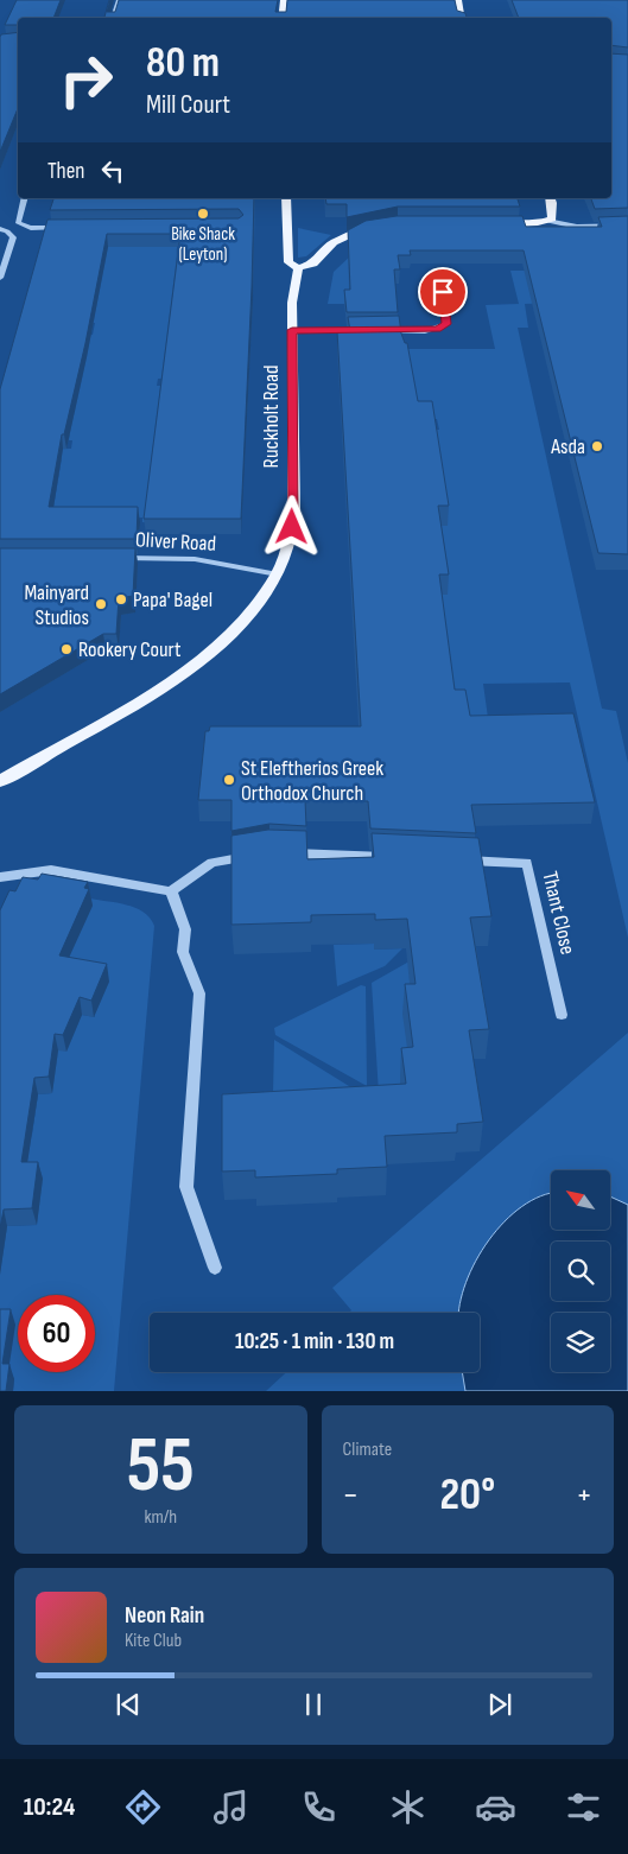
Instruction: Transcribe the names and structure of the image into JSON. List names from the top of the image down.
{
  "streets": {
    "main road": ["Ruckholt Road"],
    "street": ["Oliver Road", "Thant Close"]
  },
  "crossings": [
    ["Ruckholt Road", "Oliver Road"]
  ],
  "places": [
    "Bike Shack (Leyton)",
    "Asda",
    "Papa' Bagel",
    "Mainyard Studios",
    "Rookery Court",
    "St Eleftherios Greek Orthodox Church"
  ],
  "north": "top left",
  "page": {
    "turn": ["80 m", "Mill Court"],
    "then": "Then",
    "limit": "60",
    "trip": "10:25 · 1 min · 130 m",
    "tile": [
      ["55", "km/h"],
      "Climate"
    ],
    "heat": ["−", "20°", "+"],
    "song": ["Neon Rain", "Kite Club"],
    "tabs": "10:24"
  }
}
